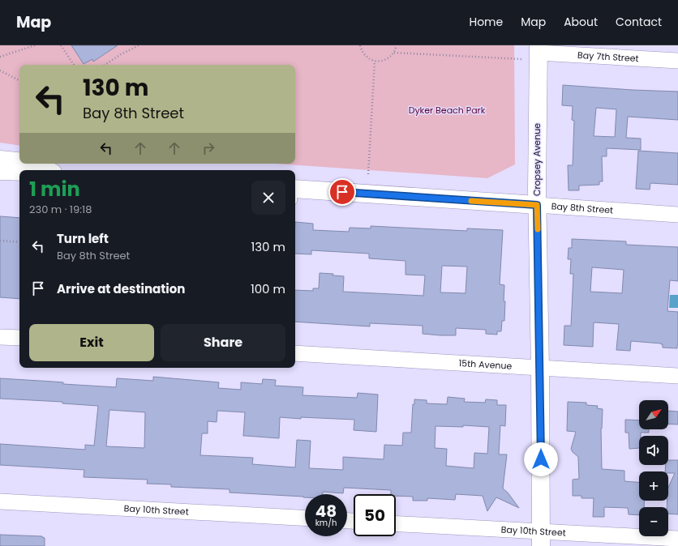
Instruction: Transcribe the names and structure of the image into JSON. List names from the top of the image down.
{
  "streets": {
    "main road": ["Cropsey Avenue", "Bay 8th Street"],
    "street": ["Bay 7th Street", "15th Avenue", "Bay 10th Street"]
  },
  "crossings": [
    ["Bay 7th Street", "Cropsey Avenue"],
    ["Cropsey Avenue", "Bay 8th Street"],
    ["Cropsey Avenue", "15th Avenue"],
    ["Cropsey Avenue", "Bay 10th Street"]
  ],
  "parks": ["Dyker Beach Park"],
  "north": "top right",
  "page": {
    "header": "Map",
    "nav": [
      "Home",
      "Map",
      "About",
      "Contact"
    ],
    "turn": ["130 m", "Bay 8th Street"],
    "heading": ["1 min", "230 m · 19:18"],
    "list": [
      {
        "name": "Turn left",
        "note": "Bay 8th Street",
        "value": "130 m"
      },
      {
        "name": "Arrive at destination",
        "value": "100 m"
      }
    ],
    "buttons": ["Exit", "Share"],
    "map_buttons": ["+", "−"],
    "speed": "48 km/h",
    "limit": "50"
  }
}
